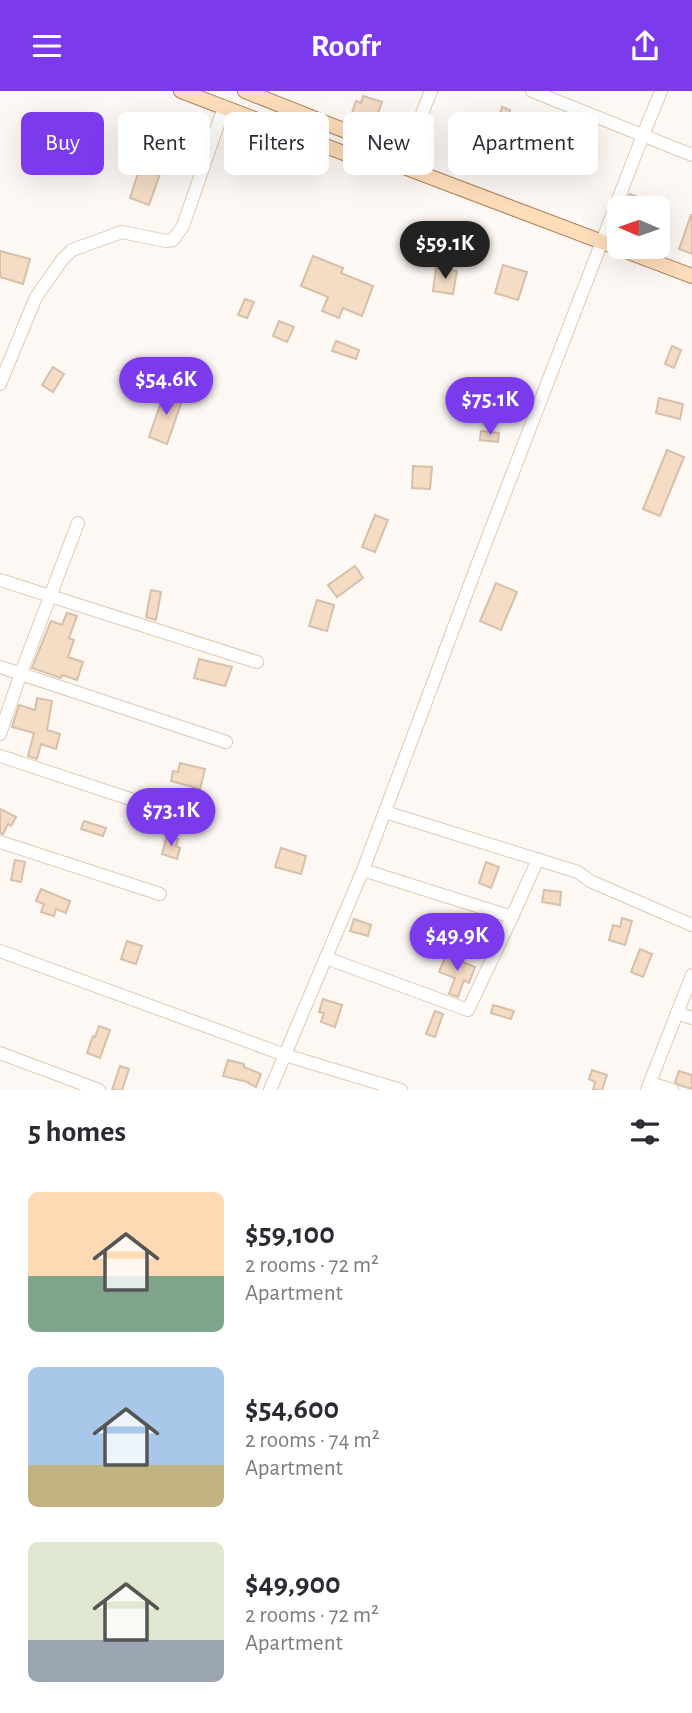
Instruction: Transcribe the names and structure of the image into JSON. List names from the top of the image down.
{
  "north": "left",
  "page": {
    "header": "Roofr",
    "chip": [
      "Buy",
      "Rent",
      "Filters",
      "New",
      "Apartment"
    ],
    "price": [
      "$59.1K",
      "$54.6K",
      "$75.1K",
      "$73.1K",
      "$49.9K"
    ],
    "heading": "5 homes",
    "list": [
      {
        "name": "$59,100",
        "note": "2 rooms · 72 m² · Apartment"
      },
      {
        "name": "$54,600",
        "note": "2 rooms · 74 m² · Apartment"
      },
      {
        "name": "$49,900",
        "note": "2 rooms · 72 m² · Apartment"
      }
    ]
  }
}
